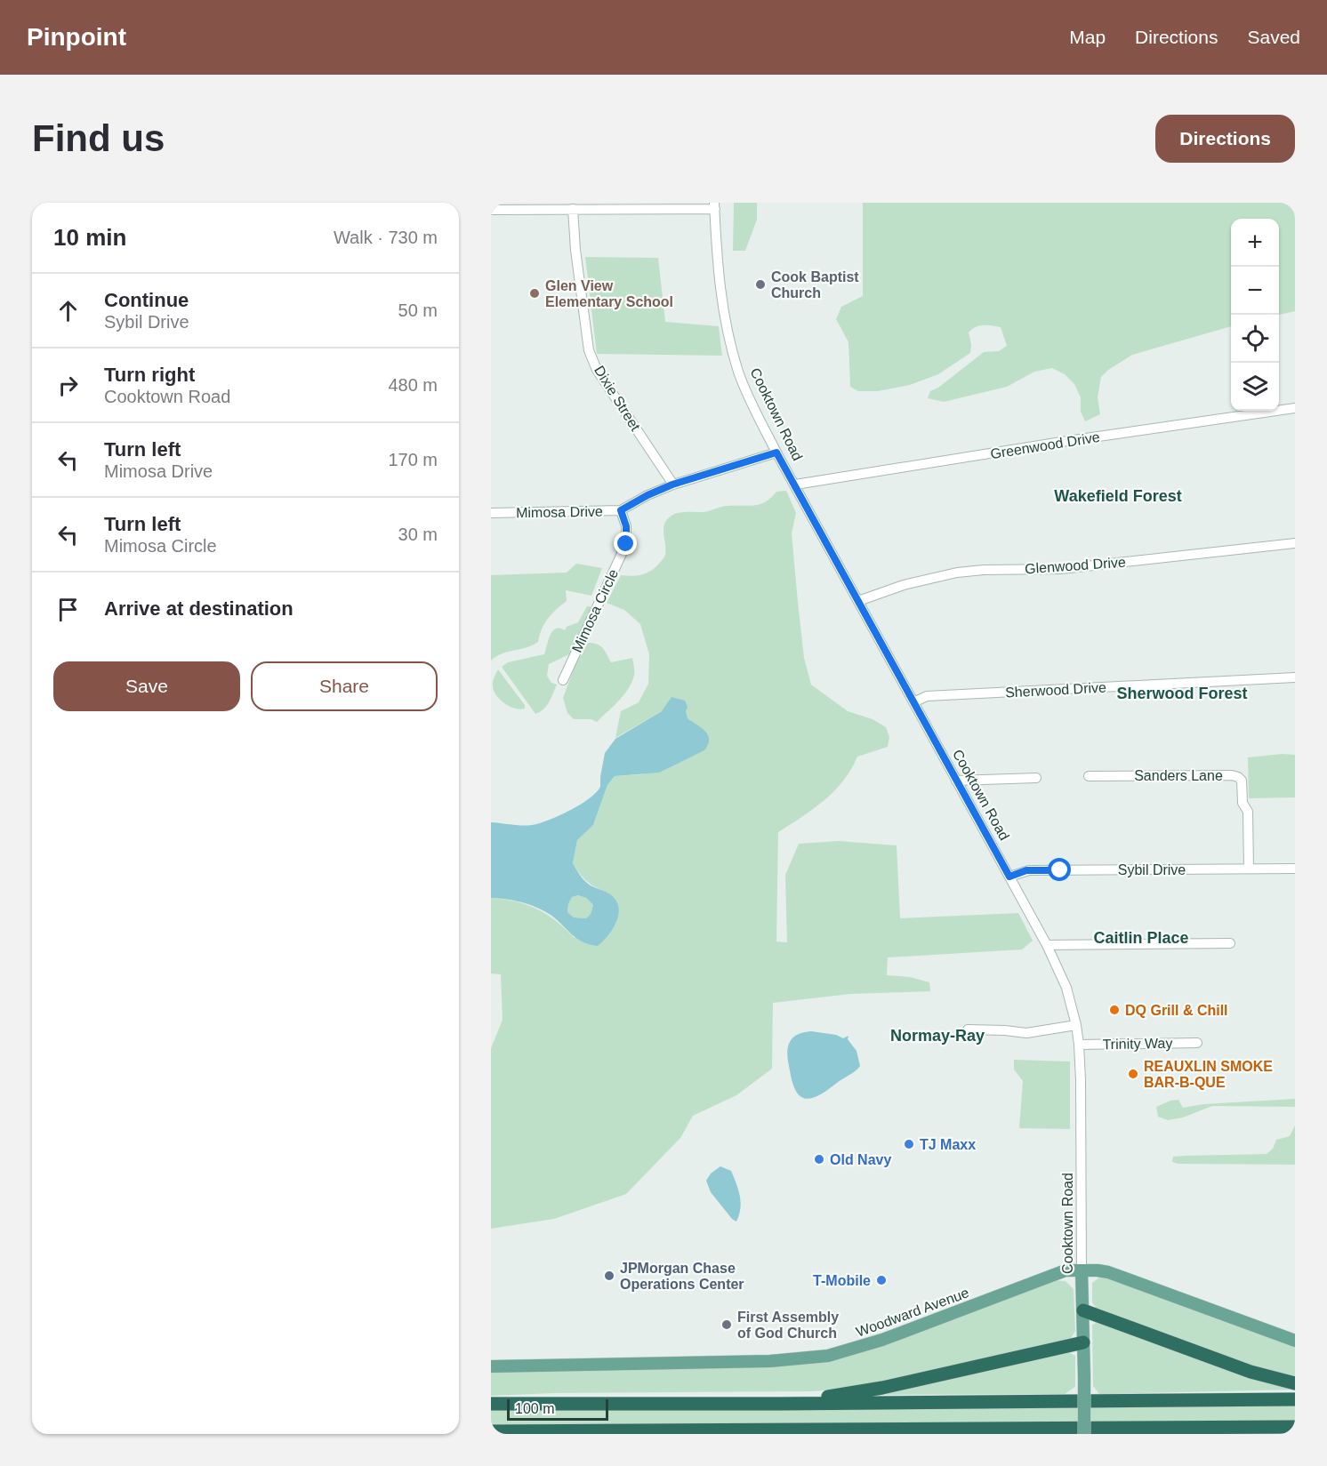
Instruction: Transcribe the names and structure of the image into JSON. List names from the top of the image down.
{
  "streets": {
    "main road": ["Cooktown Road", "Woodward Avenue"],
    "street": [
      "Dixie Street",
      "Greenwood Drive",
      "Mimosa Drive",
      "Glenwood Drive",
      "Mimosa Circle",
      "Sherwood Drive",
      "Sanders Lane",
      "Sybil Drive",
      "Trinity Way"
    ]
  },
  "crossings": [
    ["Dixie Street", "Mimosa Drive"],
    ["Cooktown Road", "Greenwood Drive"],
    ["Cooktown Road", "Mimosa Drive"],
    ["Cooktown Road", "Glenwood Drive"],
    ["Cooktown Road", "Sherwood Drive"],
    ["Cooktown Road", "Sybil Drive"],
    ["Cooktown Road", "Trinity Way"],
    ["Cooktown Road", "Woodward Avenue"],
    ["Mimosa Drive", "Mimosa Circle"],
    ["Sanders Lane", "Sybil Drive"]
  ],
  "districts": [
    "Wakefield Forest",
    "Sherwood Forest",
    "Caitlin Place",
    "Normay-Ray"
  ],
  "places": [
    "Cook Baptist Church",
    "Glen View Elementary School",
    "DQ Grill & Chill",
    "REAUXLIN SMOKE BAR-B-QUE",
    "TJ Maxx",
    "Old Navy",
    "JPMorgan Chase Operations Center",
    "T-Mobile",
    "First Assembly of God Church"
  ],
  "scale_bar": "100 m",
  "page": {
    "header": "Pinpoint",
    "nav": ["Map", "Directions", "Saved"],
    "buttons": [
      "Directions",
      ["Save", "Share"]
    ],
    "title": "Find us",
    "heading": ["10 min", "Walk · 730 m"],
    "map_buttons": ["+", "−"],
    "list": [
      ["Continue", "Sybil Drive", "50 m"],
      ["Turn right", "Cooktown Road", "480 m"],
      ["Turn left", "Mimosa Drive", "170 m"],
      ["Turn left", "Mimosa Circle", "30 m"],
      "Arrive at destination"
    ],
    "scale": "100 m"
  }
}
